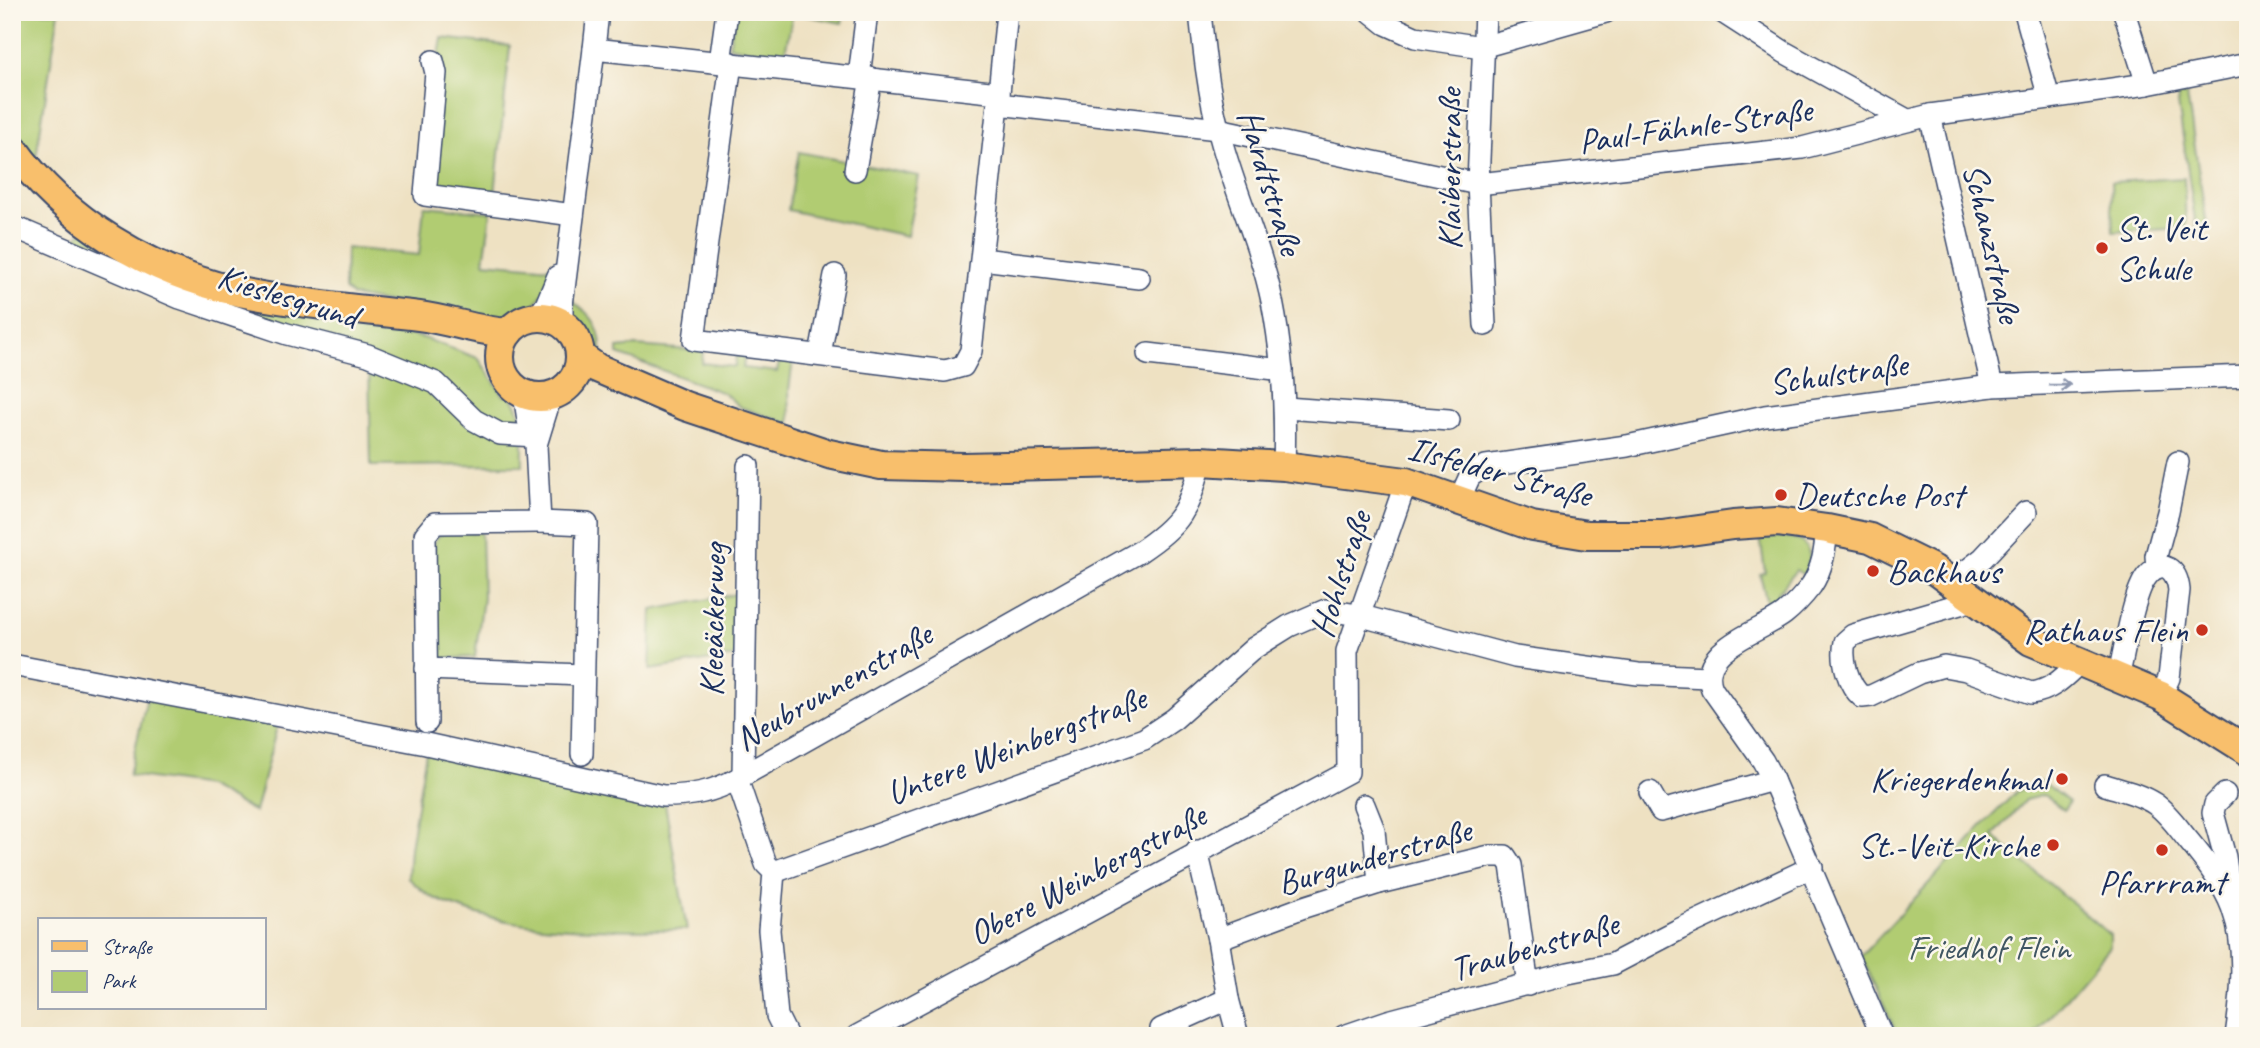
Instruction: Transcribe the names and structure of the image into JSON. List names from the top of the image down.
{
  "streets": {
    "main road": ["Ilsfelder Straße"],
    "street": [
      "Paul-Fähnle-Straße",
      "Klaiberstraße",
      "Hardtstraße",
      "Schanzstraße",
      "Kieslesgrund",
      "Schulstraße",
      "Hohlstraße",
      "Kleeäckerweg",
      "Neubrunnenstraße",
      "Untere Weinbergstraße",
      "Burgunderstraße",
      "Obere Weinbergstraße",
      "Traubenstraße"
    ]
  },
  "crossings": [
    ["Paul-Fähnle-Straße", "Klaiberstraße"],
    ["Paul-Fähnle-Straße", "Hardtstraße"],
    ["Paul-Fähnle-Straße", "Schanzstraße"],
    ["Hardtstraße", "Ilsfelder Straße"],
    ["Schanzstraße", "Schulstraße"],
    ["Schulstraße", "Ilsfelder Straße"],
    ["Ilsfelder Straße", "Hohlstraße"],
    ["Ilsfelder Straße", "Neubrunnenstraße"],
    ["Hohlstraße", "Untere Weinbergstraße"],
    ["Hohlstraße", "Obere Weinbergstraße"],
    ["Kleeäckerweg", "Neubrunnenstraße"],
    ["Kleeäckerweg", "Untere Weinbergstraße"],
    ["Burgunderstraße", "Traubenstraße"]
  ],
  "parks": ["Friedhof Flein"],
  "places": [
    "St. Veit Schule",
    "Deutsche Post",
    "Backhaus",
    "Rathaus Flein",
    "Kriegerdenkmal",
    "St.-Veit-Kirche",
    "Pfarrramt"
  ],
  "legend": ["Straße", "Park"]
}
